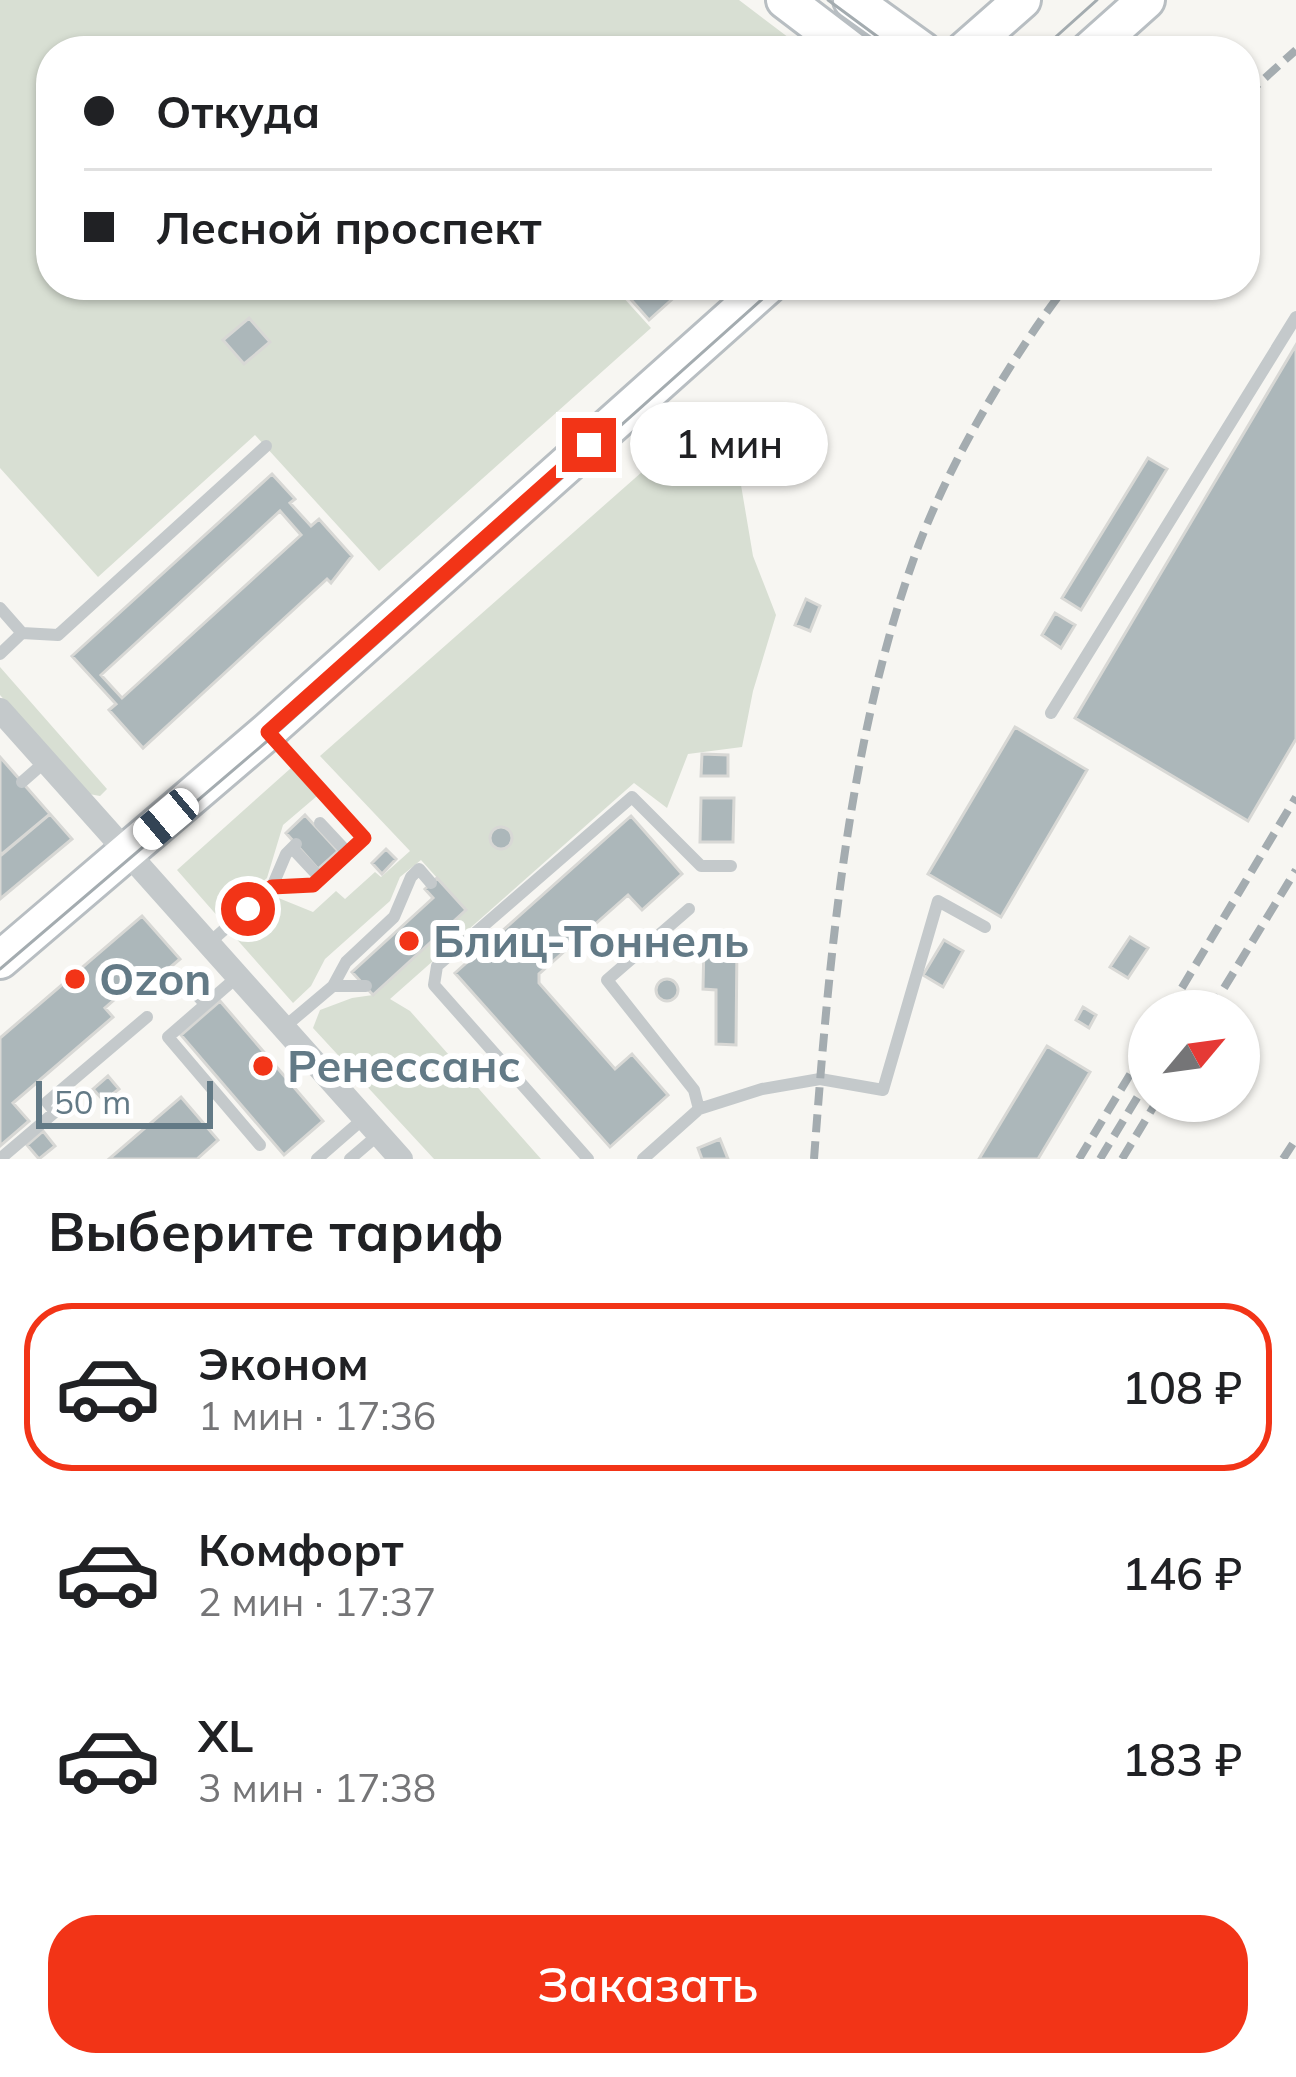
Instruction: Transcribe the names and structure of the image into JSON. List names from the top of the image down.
{
  "places": ["Блиц-Тоннель", "Ozon", "Ренессанс"],
  "scale_bar": "50 m",
  "north": "top right",
  "page": {
    "banner": ["Откуда", "Лесной проспект"],
    "bubble": "1 мин",
    "scale": "50 m",
    "heading": "Выберите тариф",
    "list": [
      {
        "name": "Эконом",
        "note": "1 мин · 17:36",
        "value": "108 ₽"
      },
      {
        "name": "Комфорт",
        "note": "2 мин · 17:37",
        "value": "146 ₽"
      },
      {
        "name": "XL",
        "note": "3 мин · 17:38",
        "value": "183 ₽"
      }
    ],
    "buttons": "Заказать"
  }
}
